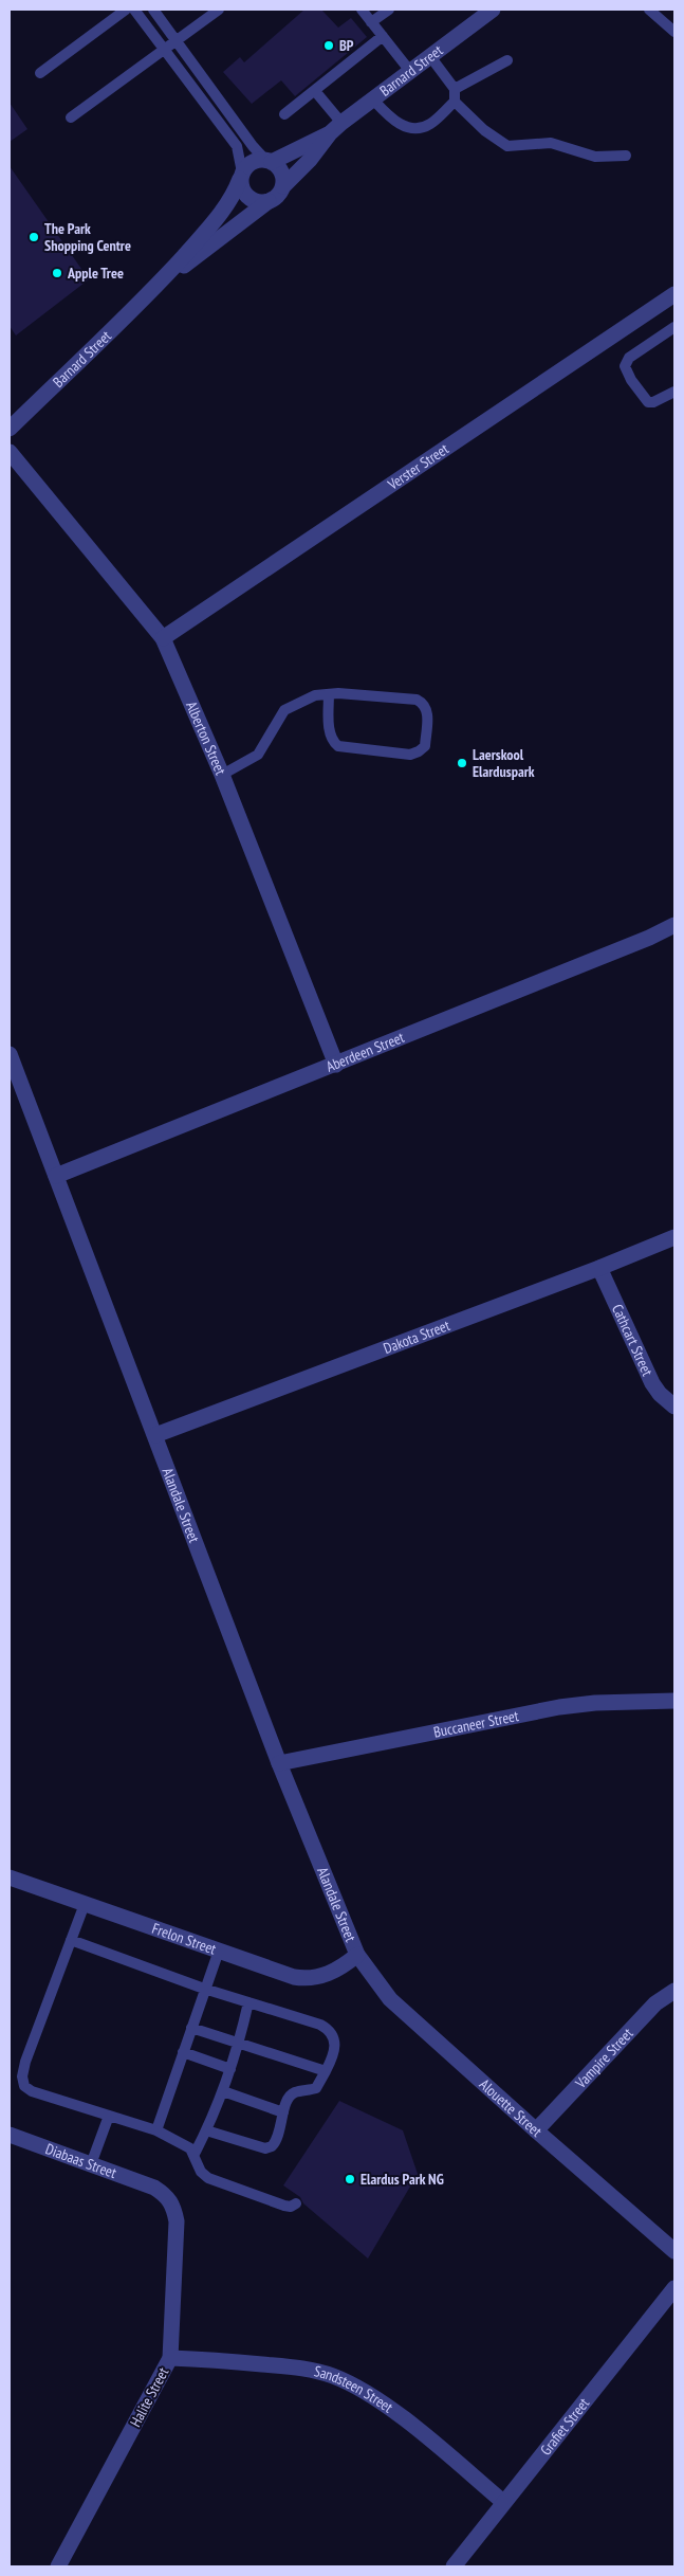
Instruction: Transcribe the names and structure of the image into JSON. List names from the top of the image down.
{
  "streets": {
    "street": [
      "Barnard Street",
      "Verster Street",
      "Alberton Street",
      "Aberdeen Street",
      "Dakota Street",
      "Cathcart Street",
      "Alandale Street",
      "Buccaneer Street",
      "Frelon Street",
      "Vampire Street",
      "Alouette Street",
      "Diabaas Street",
      "Sandsteen Street",
      "Halite Street",
      "Grafiet Street"
    ]
  },
  "crossings": [
    ["Verster Street", "Alberton Street"],
    ["Alberton Street", "Aberdeen Street"],
    ["Aberdeen Street", "Alandale Street"],
    ["Dakota Street", "Cathcart Street"],
    ["Dakota Street", "Alandale Street"],
    ["Alandale Street", "Buccaneer Street"],
    ["Alandale Street", "Frelon Street"],
    ["Alandale Street", "Alouette Street"],
    ["Frelon Street", "Alouette Street"],
    ["Vampire Street", "Alouette Street"],
    ["Diabaas Street", "Halite Street"],
    ["Sandsteen Street", "Halite Street"],
    ["Sandsteen Street", "Grafiet Street"]
  ],
  "places": [
    "BP",
    "The Park Shopping Centre",
    "Apple Tree",
    "Laerskool Elarduspark",
    "Elardus Park NG"
  ]
}
